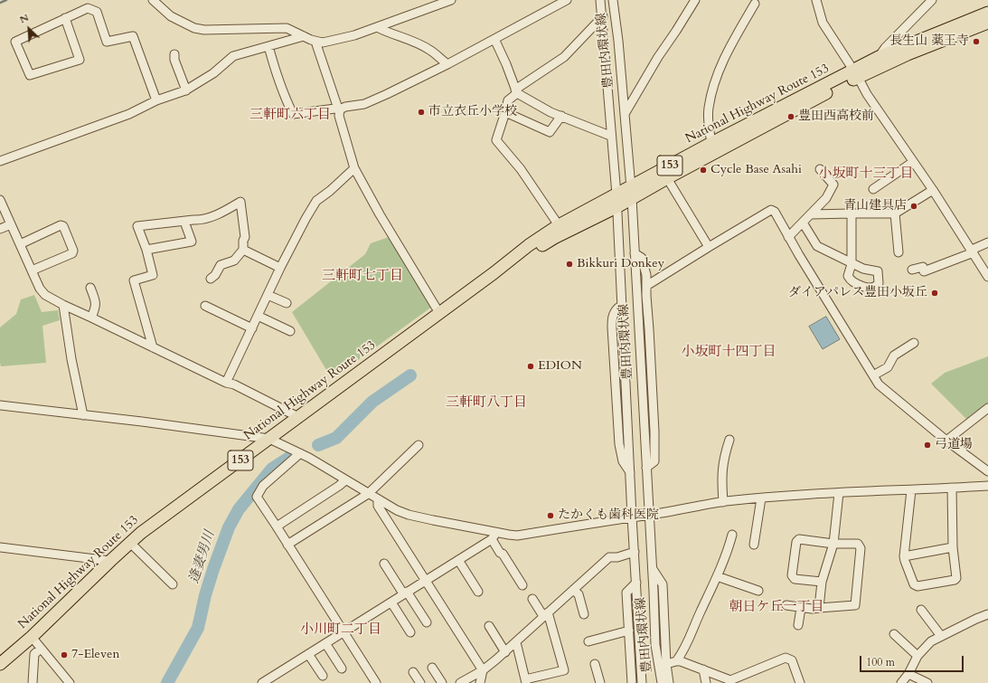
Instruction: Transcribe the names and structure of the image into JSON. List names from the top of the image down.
{
  "streets": {
    "highway": ["National Highway Route 153", "153"],
    "street": ["豊田内環状線"]
  },
  "crossings": [
    ["豊田内環状線", "National Highway Route 153"]
  ],
  "districts": [
    "三軒町六丁目",
    "小坂町十三丁目",
    "三軒町七丁目",
    "小坂町十四丁目",
    "三軒町八丁目",
    "朝日ケ丘一丁目",
    "小川町二丁目"
  ],
  "water": ["逢妻男川"],
  "places": [
    "長生山 薬王寺",
    "市立衣丘小学校",
    "豊田西高校前",
    "Cycle Base Asahi",
    "青山建具店",
    "Bikkuri Donkey",
    "ダイアパレス豊田小坂丘",
    "EDION",
    "弓道場",
    "たかくも歯科医院",
    "7-Eleven"
  ],
  "scale_bar": "100 m",
  "north": "top left"
}
